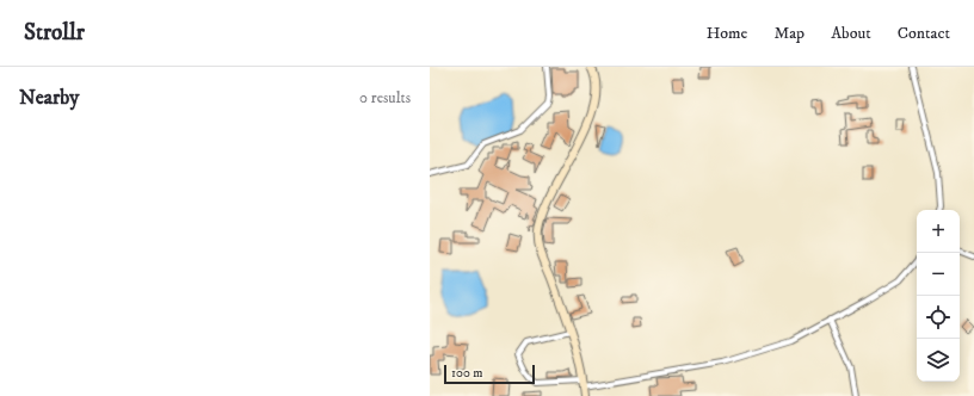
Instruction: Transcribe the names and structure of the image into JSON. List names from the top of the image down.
{
  "scale_bar": "100 m",
  "page": {
    "header": "Strollr",
    "nav": [
      "Home",
      "Map",
      "About",
      "Contact"
    ],
    "heading": ["Nearby", "0 results"],
    "map_buttons": ["+", "−"],
    "scale": "100 m"
  }
}
